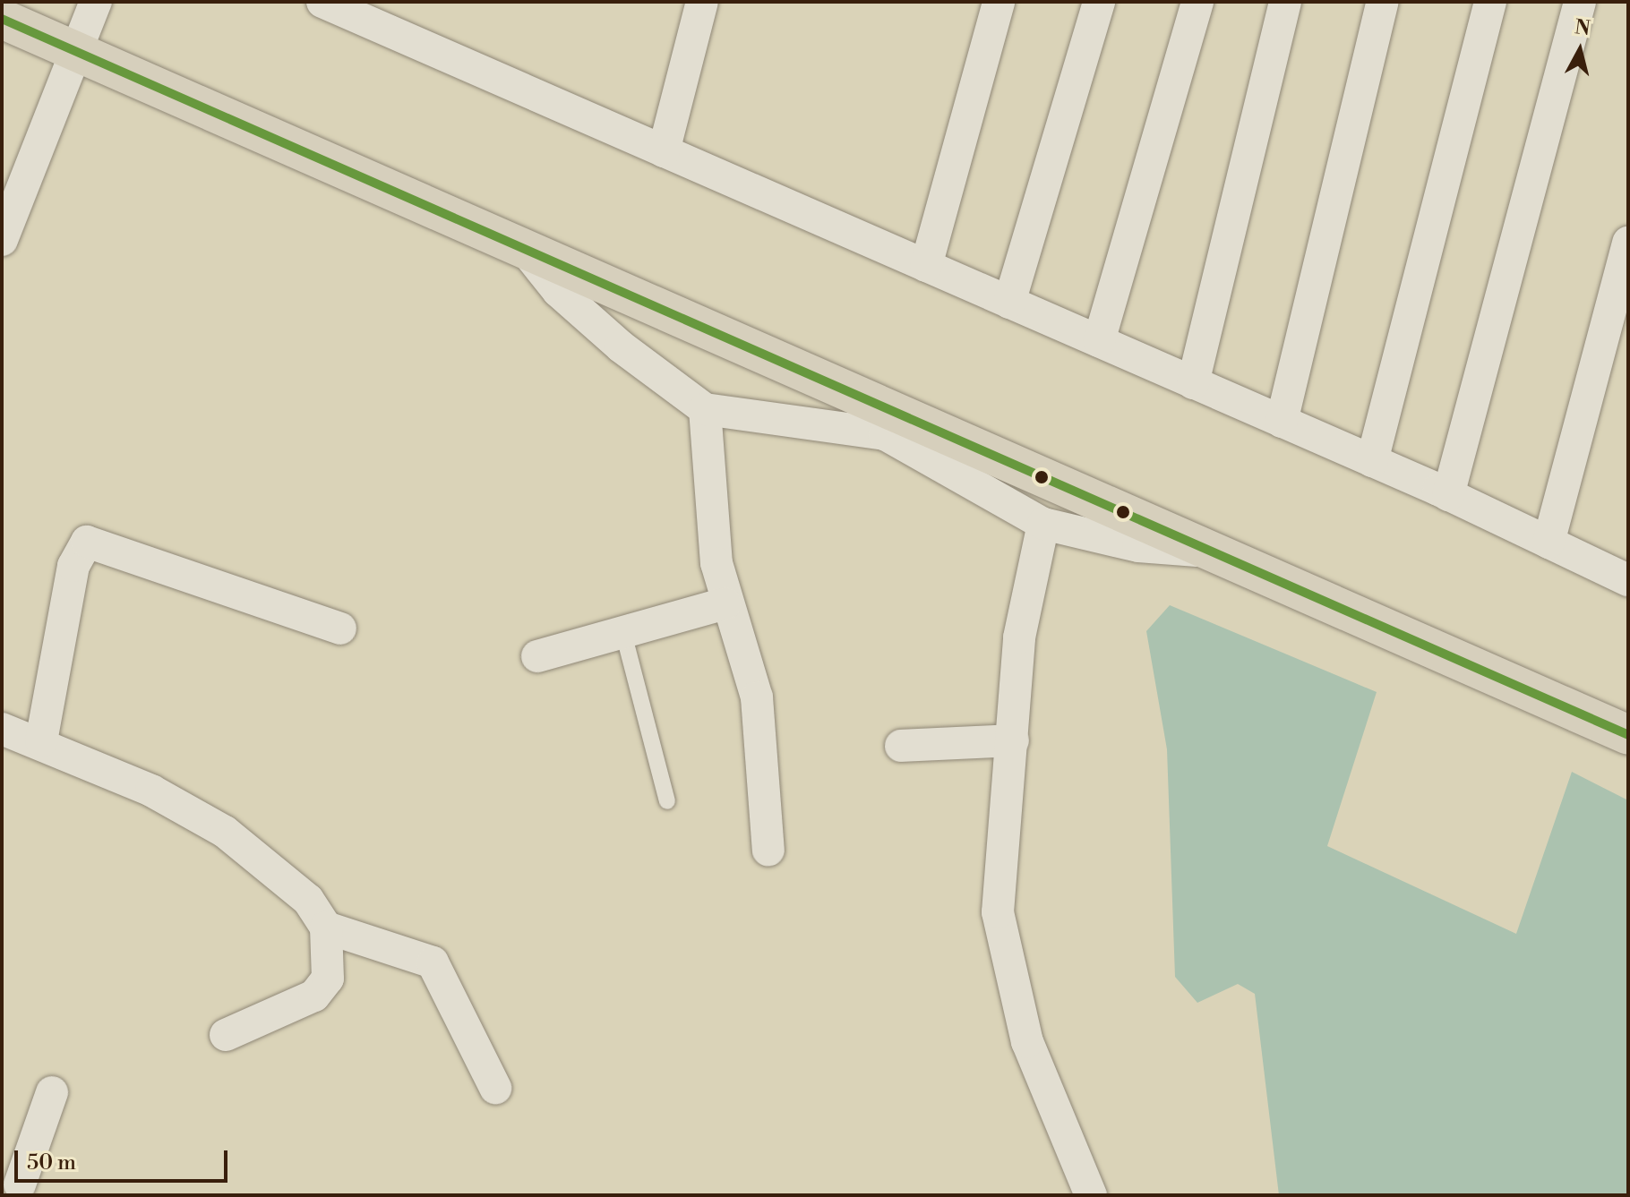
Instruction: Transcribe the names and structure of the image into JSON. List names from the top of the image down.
{
  "scale_bar": "50 m",
  "north": "top"
}
